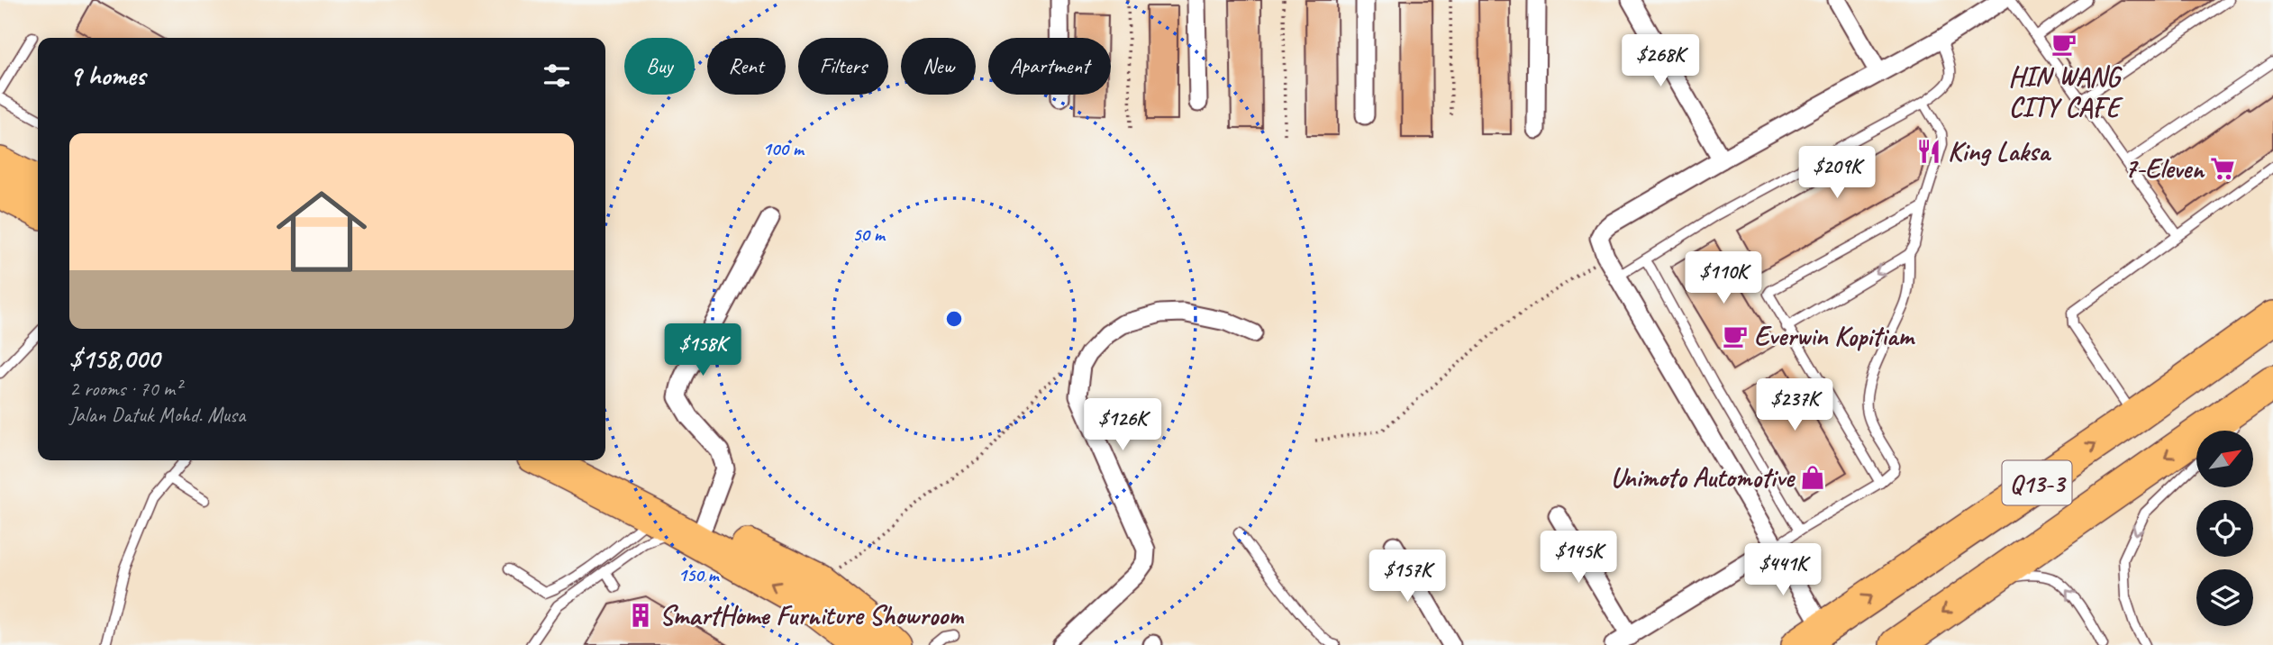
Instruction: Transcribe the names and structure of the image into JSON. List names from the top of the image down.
{
  "streets": {
    "highway": ["Q13-3"]
  },
  "places": {
    "cafe": ["HIN WANG CITY CAFE", "Everwin Kopitiam"],
    "restaurant": ["King Laksa"],
    "supermarket": ["7-Eleven"],
    "shop": ["Unimoto Automotive"],
    "building": ["SmartHome Furniture Showroom"]
  },
  "north": "top right",
  "page": {
    "price": [
      "$268K",
      "$209K",
      "$110K",
      "$158K",
      "$237K",
      "$126K",
      "$145K",
      "$441K",
      "$157K"
    ],
    "chip": [
      "Buy",
      "Rent",
      "Filters",
      "New",
      "Apartment"
    ],
    "heading": "9 homes",
    "list": [
      {
        "name": "$158,000",
        "note": "2 rooms · 70 m² · Jalan Datuk Mohd. Musa"
      }
    ]
  },
  "rings": ["100 m", "50 m", "150 m"]
}
